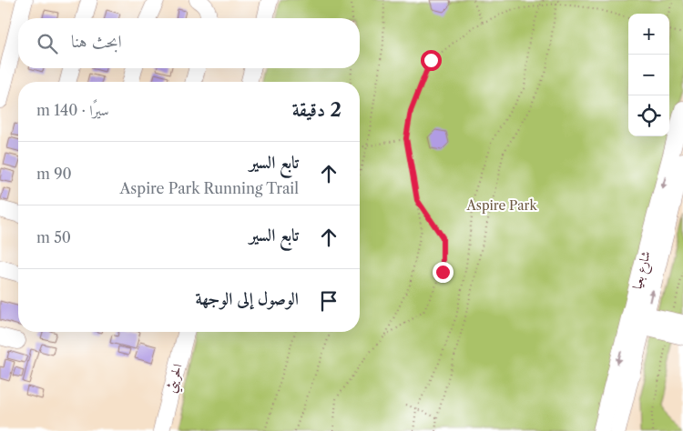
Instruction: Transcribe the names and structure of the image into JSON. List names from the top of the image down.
{
  "streets": {
    "street": ["شارع بعيا", "الحريثي"]
  },
  "parks": ["Aspire Park"],
  "page": {
    "map_buttons": ["+", "−"],
    "search": "ابحث هنا",
    "heading": ["2 دقيقة", "سيرًا · 140 m"],
    "list": [
      ["تابع السير", "Aspire Park Running Trail", "90 m"],
      ["تابع السير", "50 m"],
      "الوصول إلى الوجهة"
    ]
  }
}
